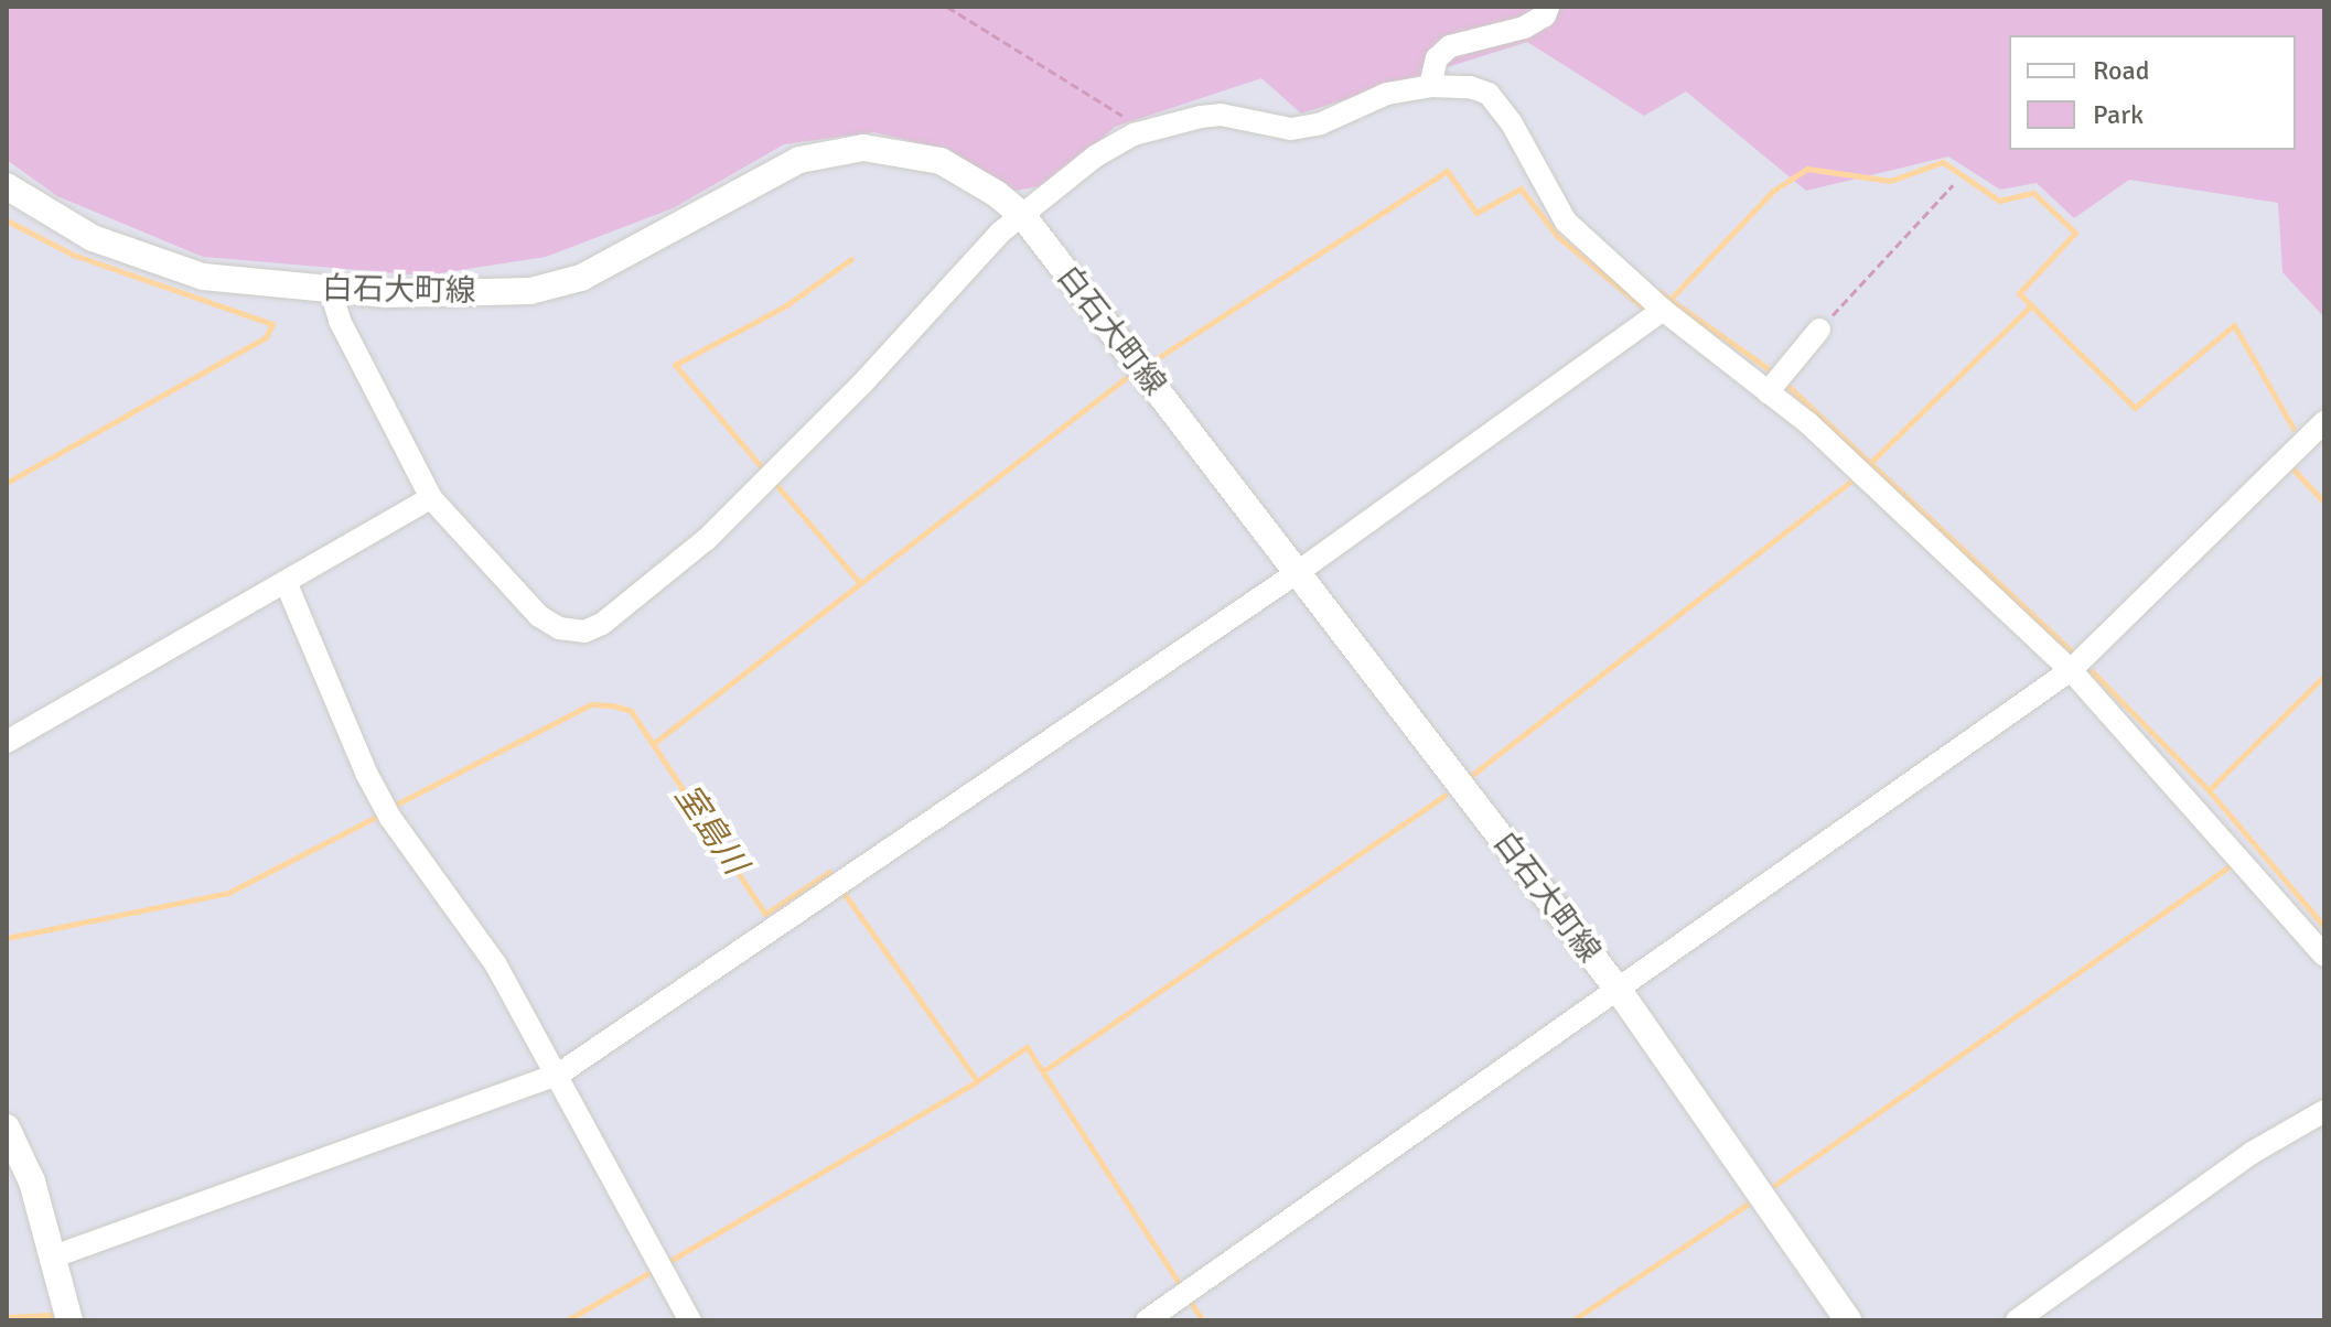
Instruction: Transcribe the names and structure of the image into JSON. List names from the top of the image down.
{
  "streets": {
    "main road": ["白石大町線"]
  },
  "water": ["室島川"],
  "legend": ["Road", "Park"]
}
